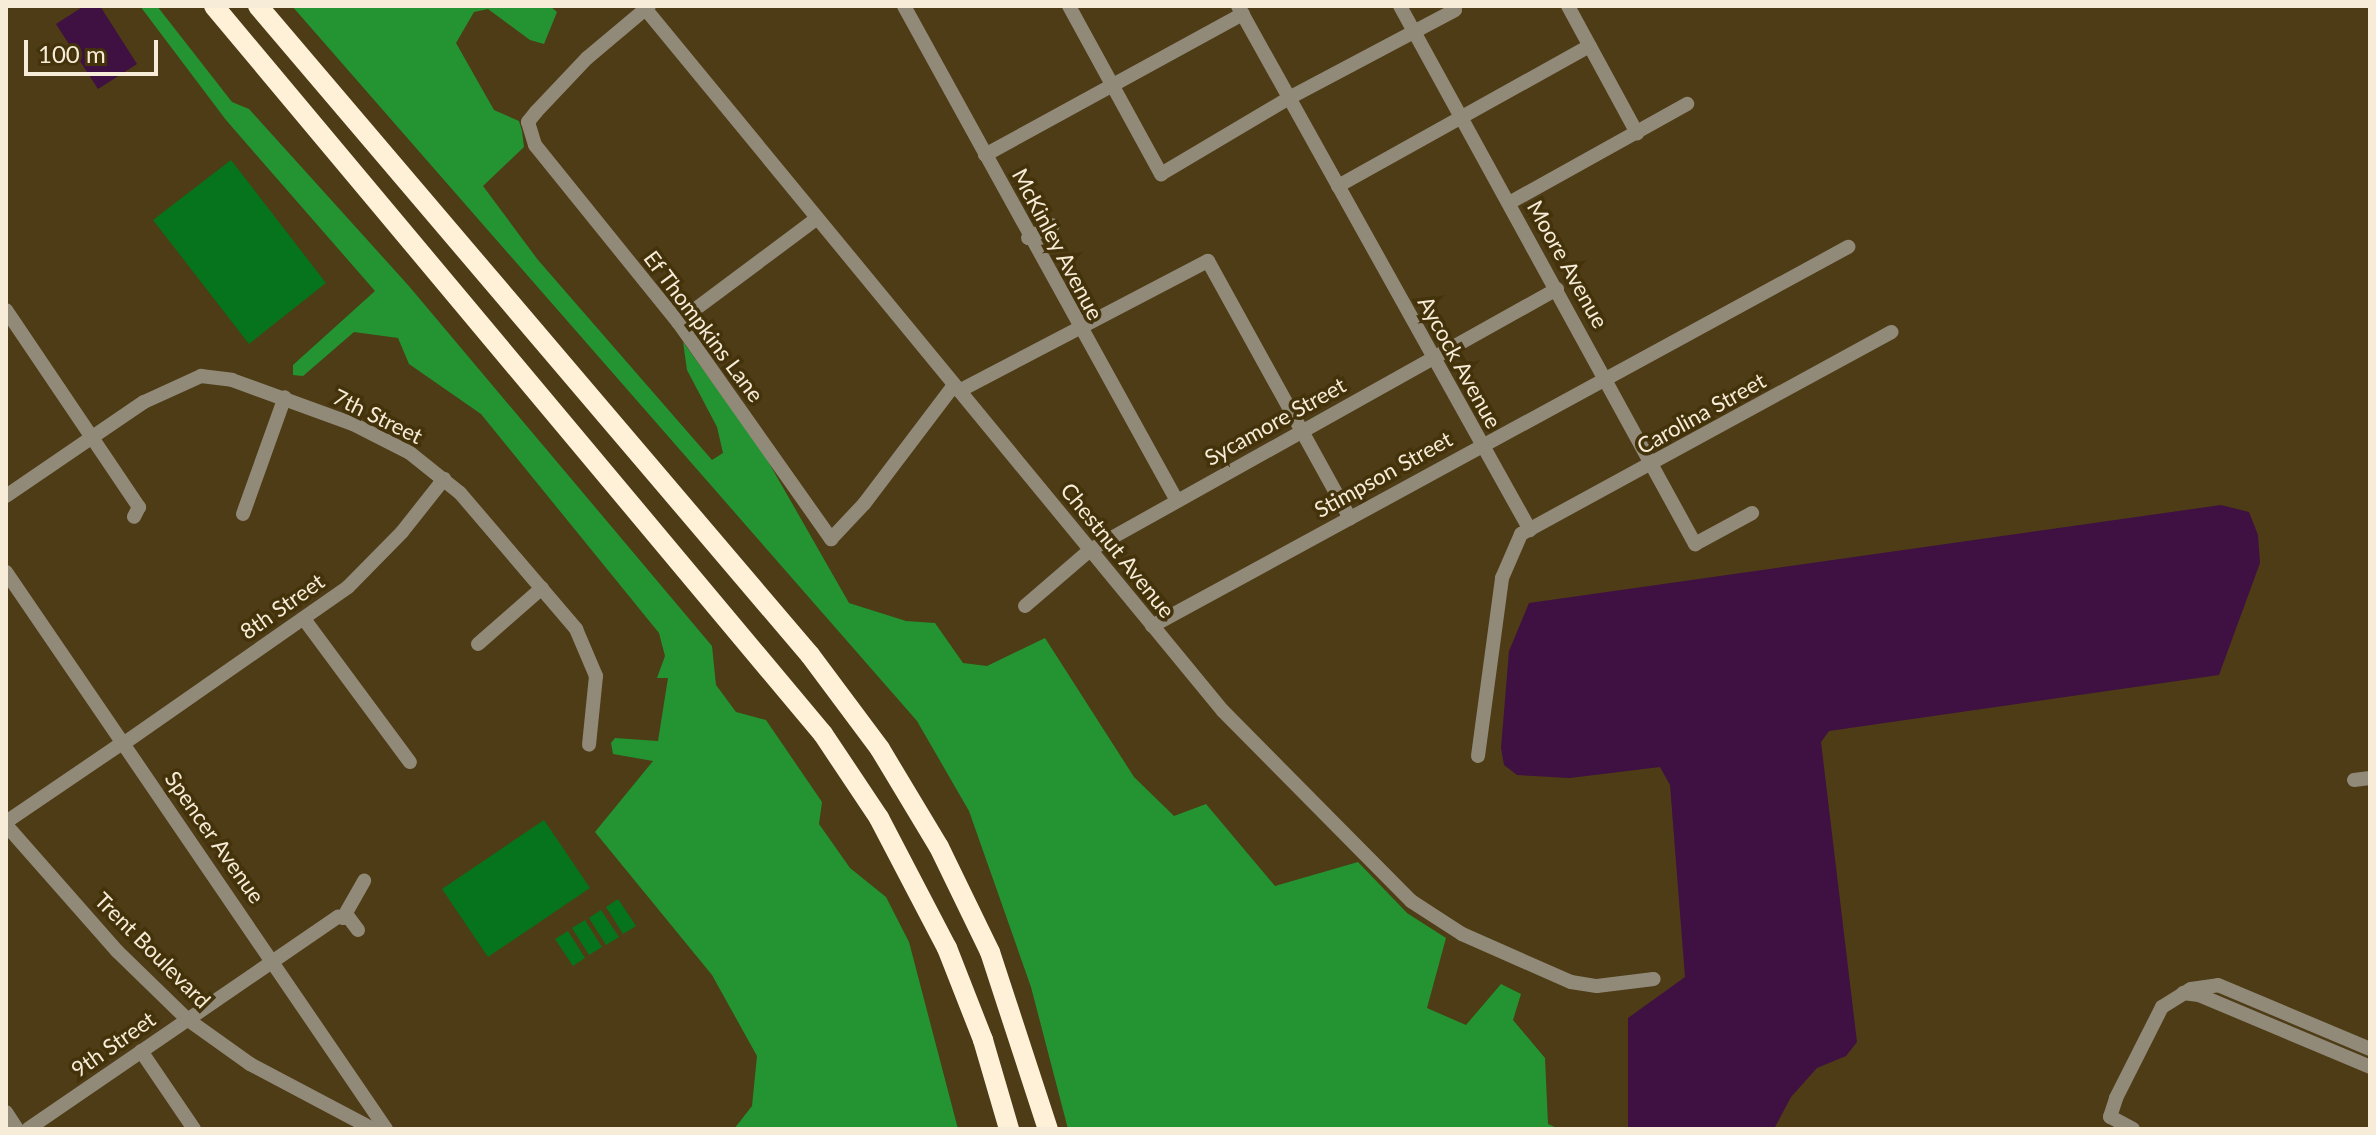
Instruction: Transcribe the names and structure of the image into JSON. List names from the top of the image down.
{
  "streets": {
    "street": [
      "McKinley Avenue",
      "Moore Avenue",
      "Ef Thompkins Lane",
      "Aycock Avenue",
      "Carolina Street",
      "7th Street",
      "Sycamore Street",
      "Stimpson Street",
      "Chestnut Avenue",
      "8th Street",
      "Spencer Avenue",
      "Trent Boulevard",
      "9th Street"
    ]
  },
  "crossings": [
    ["McKinley Avenue", "Sycamore Street"],
    ["Moore Avenue", "Carolina Street"],
    ["Moore Avenue", "Sycamore Street"],
    ["Moore Avenue", "Stimpson Street"],
    ["Ef Thompkins Lane", "Chestnut Avenue"],
    ["Aycock Avenue", "Carolina Street"],
    ["Aycock Avenue", "Sycamore Street"],
    ["Aycock Avenue", "Stimpson Street"],
    ["7th Street", "8th Street"],
    ["Sycamore Street", "Chestnut Avenue"],
    ["Stimpson Street", "Chestnut Avenue"],
    ["8th Street", "Spencer Avenue"],
    ["8th Street", "Trent Boulevard"],
    ["Spencer Avenue", "Trent Boulevard"],
    ["Spencer Avenue", "9th Street"],
    ["Trent Boulevard", "9th Street"]
  ],
  "scale_bar": "100 m"
}
